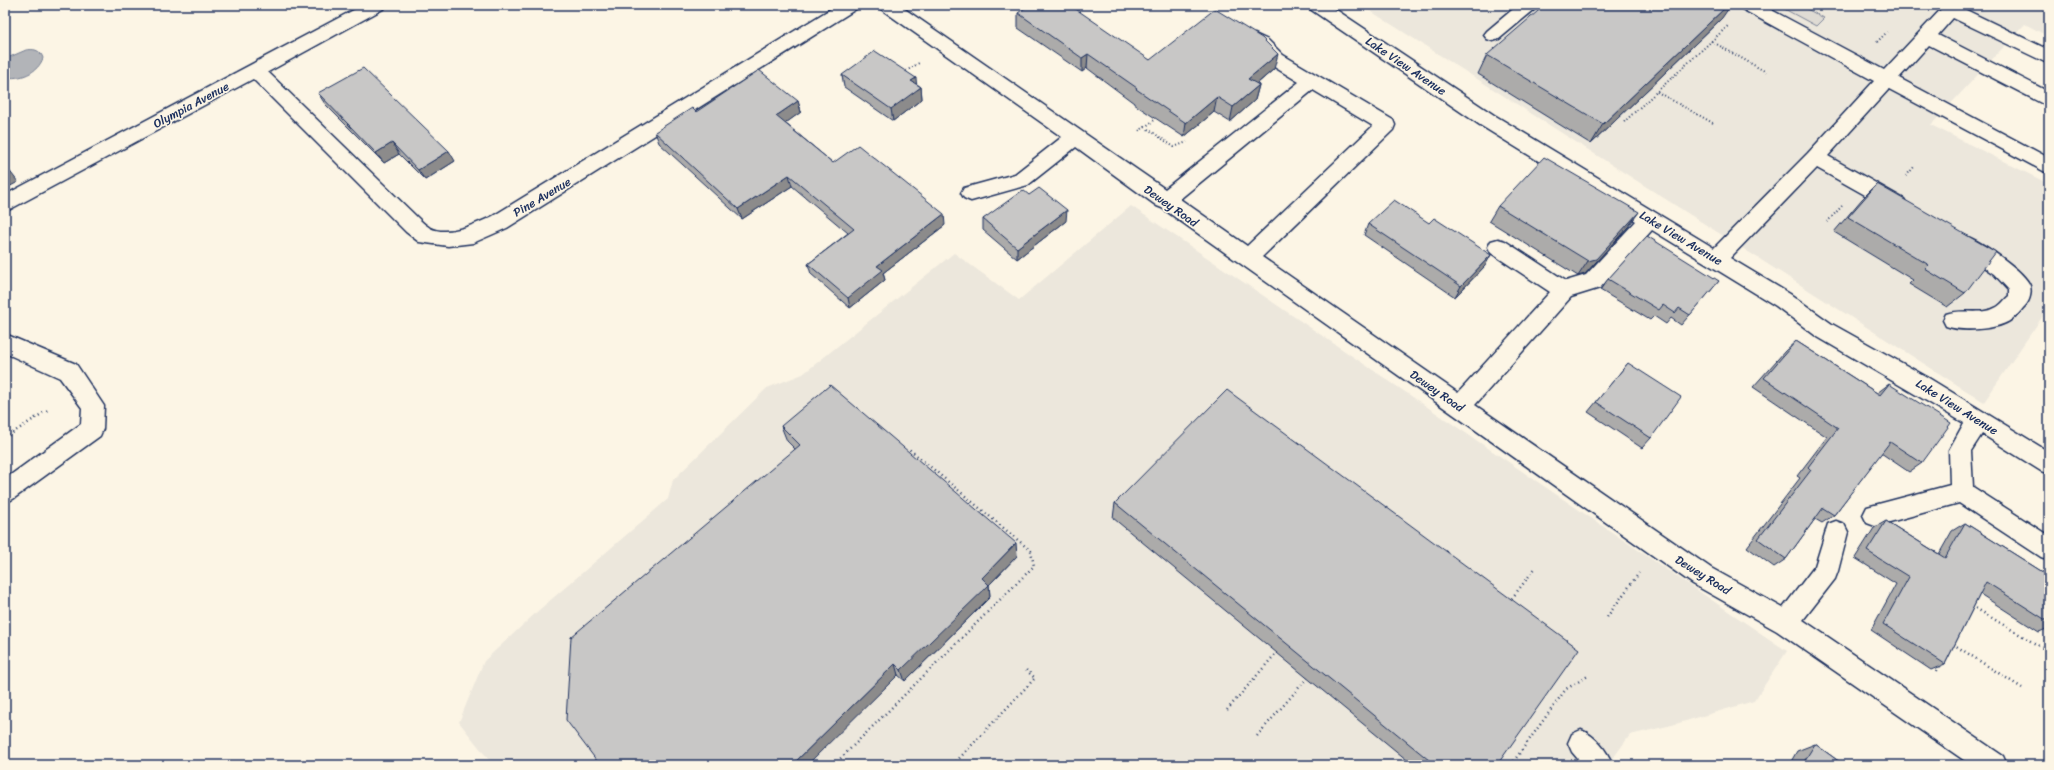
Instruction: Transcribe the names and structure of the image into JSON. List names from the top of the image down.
{
  "streets": {
    "street": [
      "Lake View Avenue",
      "Olympia Avenue",
      "Pine Avenue",
      "Dewey Road"
    ]
  },
  "crossings": [
    ["Olympia Avenue", "Pine Avenue"]
  ]
}
